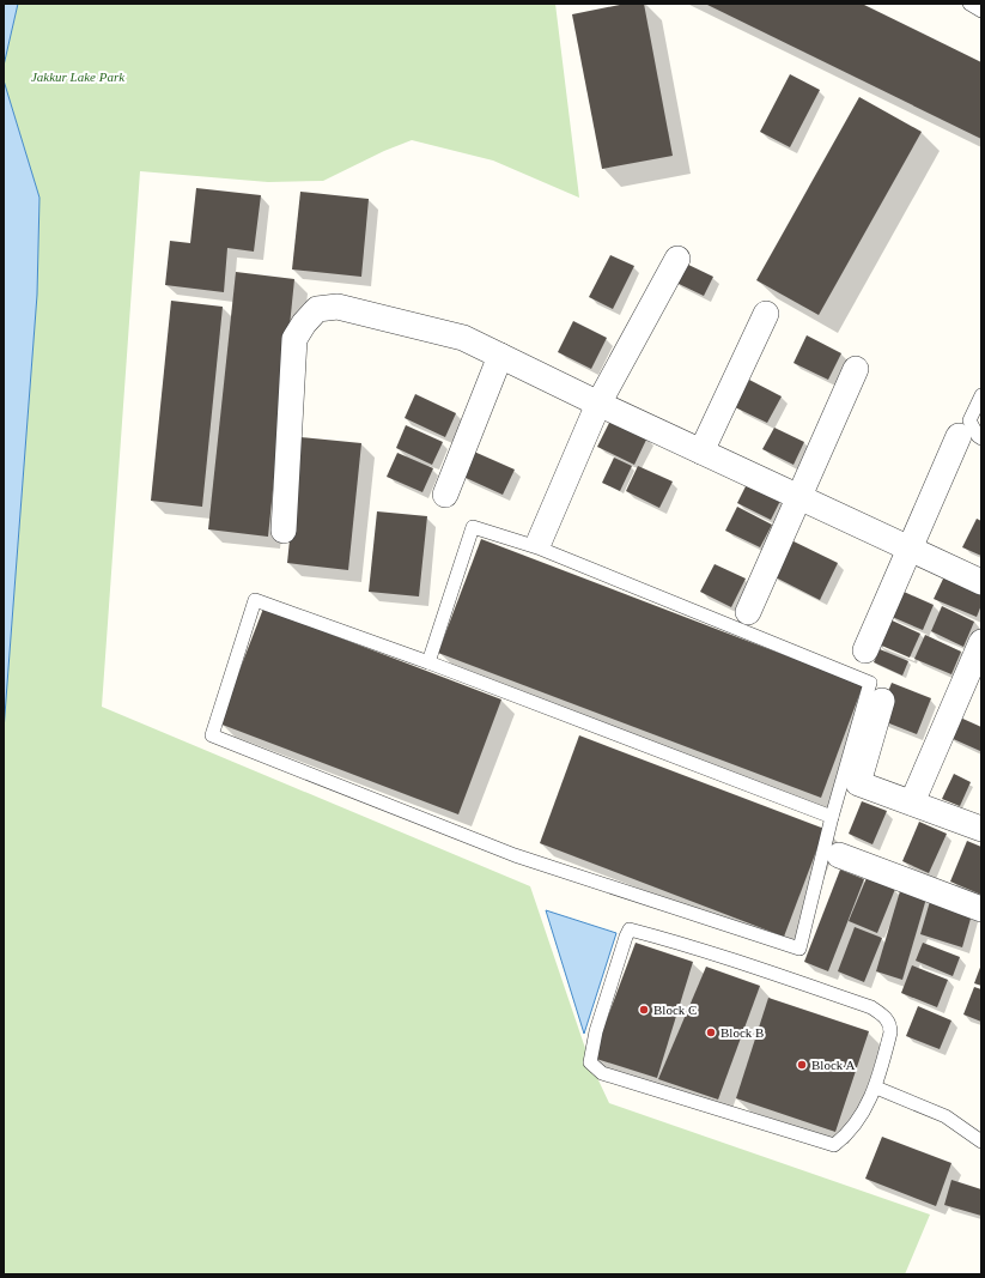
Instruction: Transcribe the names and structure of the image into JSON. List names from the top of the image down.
{
  "parks": ["Jakkur Lake Park"],
  "places": ["Block C", "Block B", "Block A"]
}
